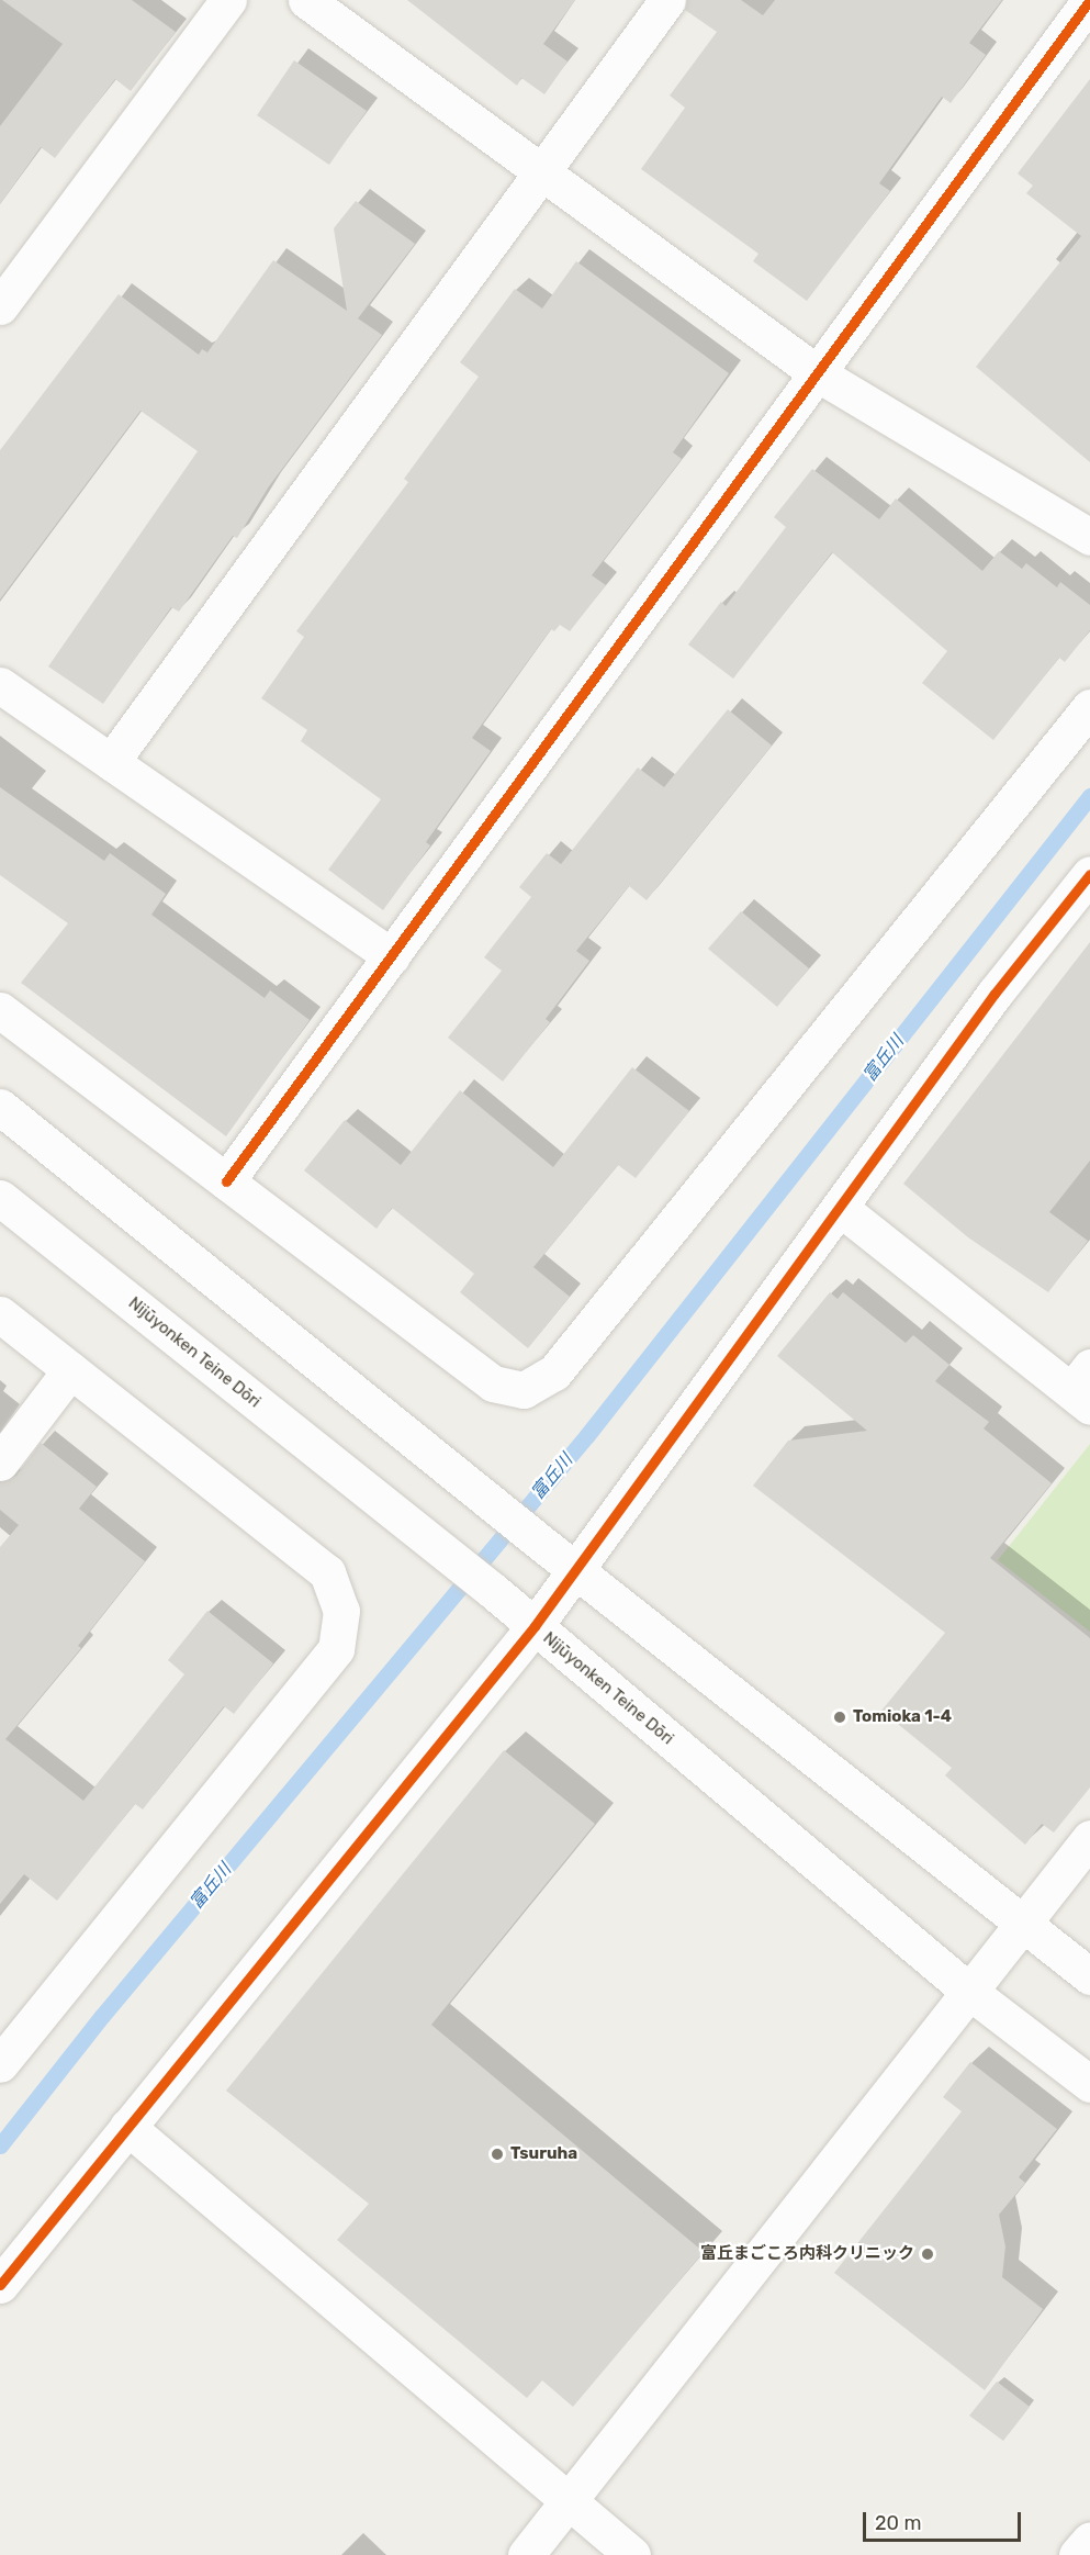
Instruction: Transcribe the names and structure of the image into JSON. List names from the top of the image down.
{
  "streets": {
    "street": ["Nijūyonken Teine Dōri"]
  },
  "water": ["富丘川"],
  "places": ["Tomioka 1-4", "Tsuruha", "富丘まごころ内科クリニック"],
  "scale_bar": "20 m"
}
